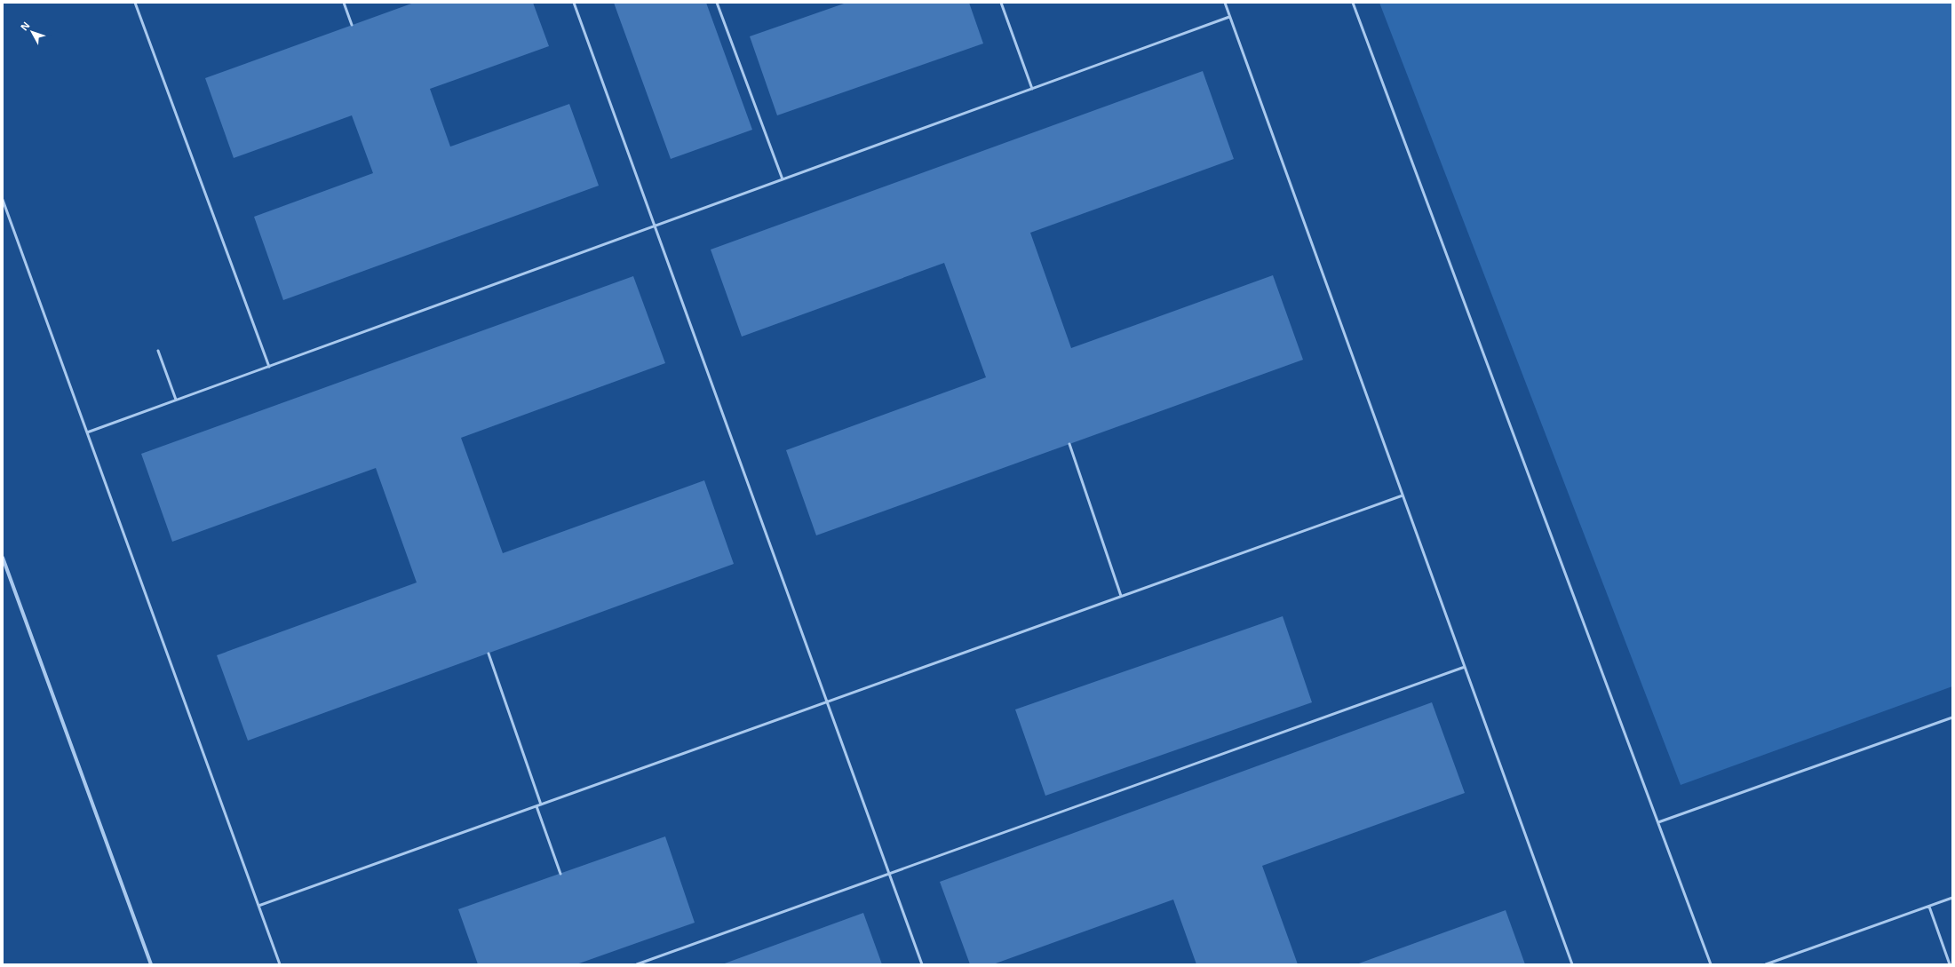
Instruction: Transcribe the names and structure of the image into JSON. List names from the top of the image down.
{
  "north": "top left"
}
